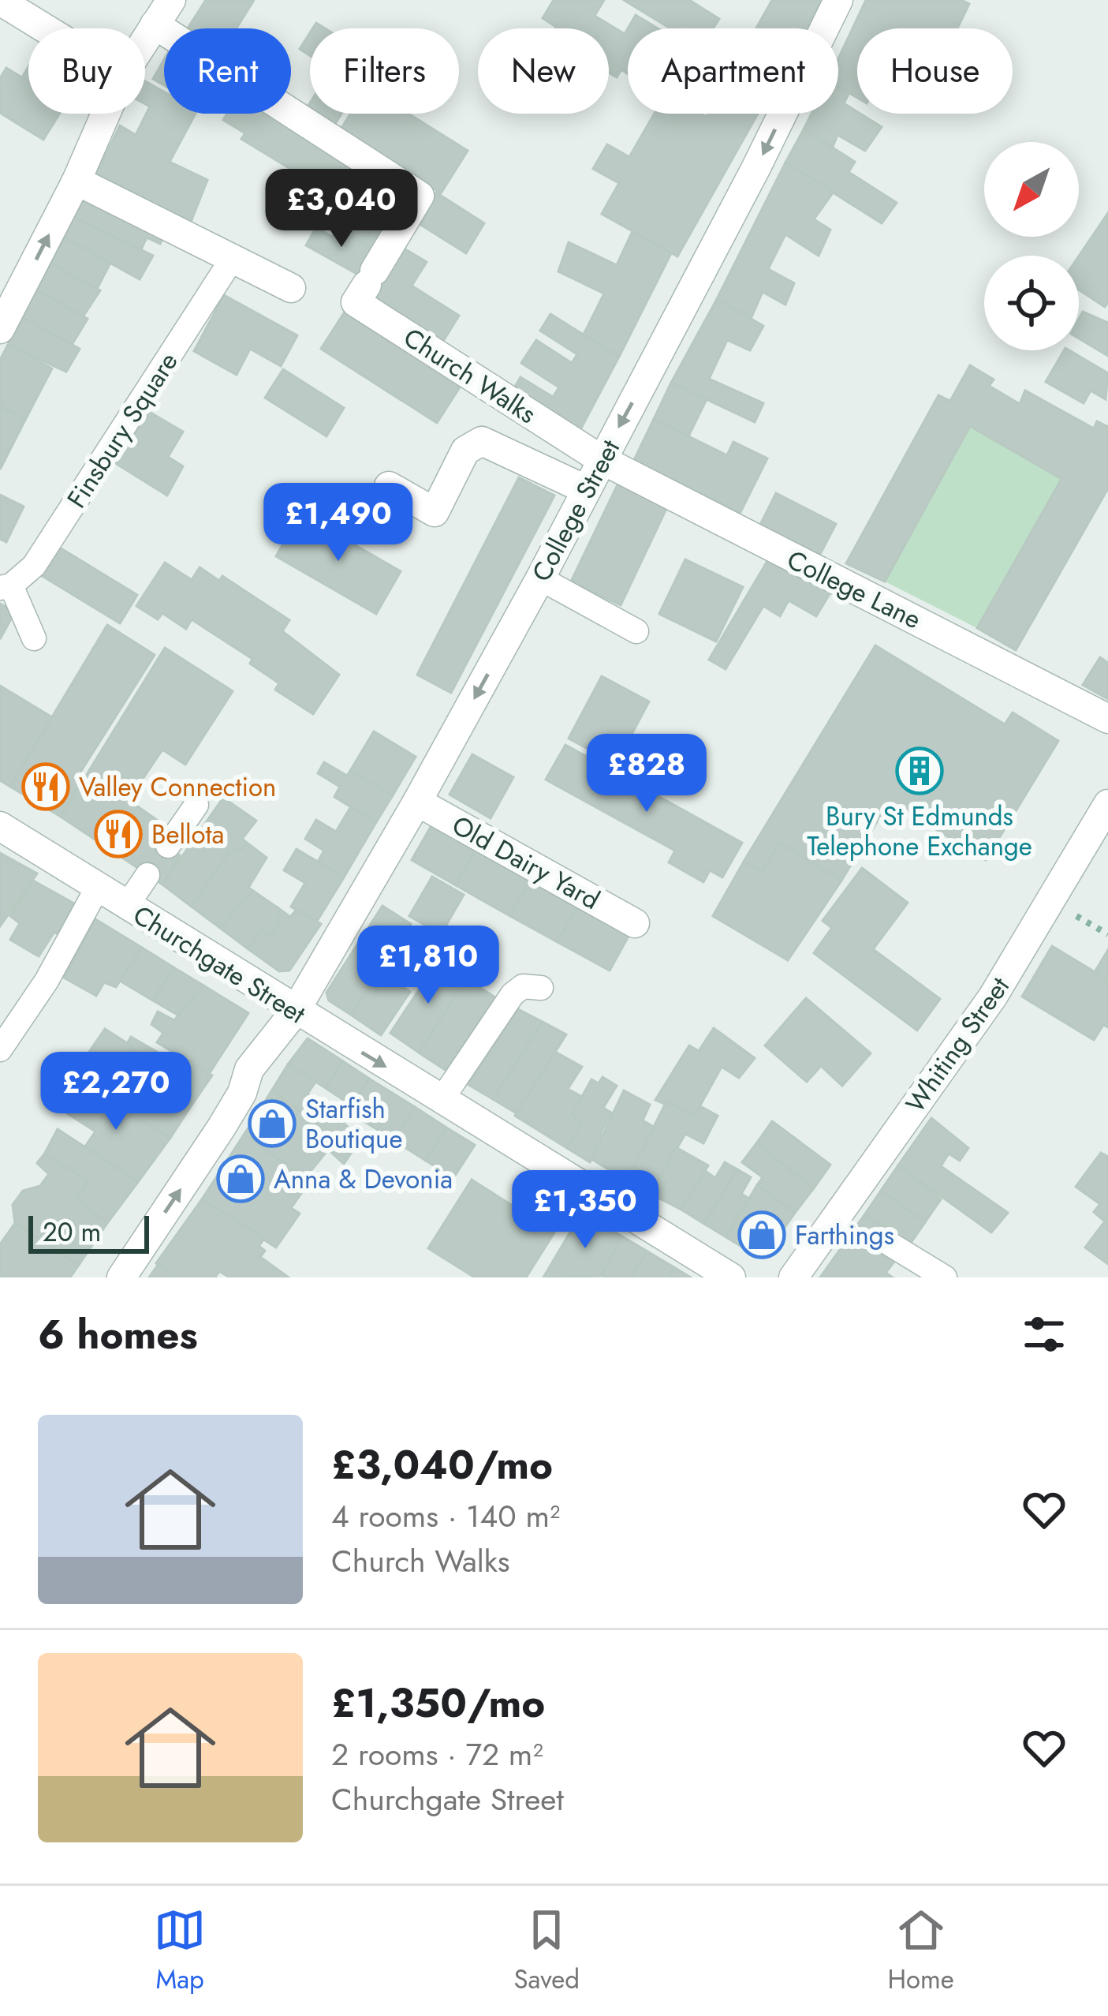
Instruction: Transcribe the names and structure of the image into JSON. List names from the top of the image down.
{
  "streets": {
    "street": [
      "Church Walks",
      "College Street",
      "College Lane",
      "Old Dairy Yard",
      "Churchgate Street",
      "Whiting Street"
    ],
    "lane": ["Finsbury Square"]
  },
  "crossings": [
    ["Church Walks", "College Street"],
    ["Church Walks", "College Lane"],
    ["College Street", "College Lane"],
    ["College Street", "Old Dairy Yard"],
    ["College Street", "Churchgate Street"]
  ],
  "places": {
    "building": ["Bury St Edmunds Telephone Exchange"],
    "restaurant": ["Valley Connection", "Bellota"],
    "shop": ["Starfish Boutique", "Anna & Devonia", "Farthings"]
  },
  "scale_bar": "20 m",
  "north": "bottom left",
  "page": {
    "chip": [
      "Buy",
      "Rent",
      "Filters",
      "New",
      "Apartment",
      "House"
    ],
    "price": [
      "£3,040",
      "£1,490",
      "£828",
      "£1,810",
      "£2,270",
      "£1,350"
    ],
    "scale": "20 m",
    "heading": "6 homes",
    "list": [
      {
        "name": "£3,040/mo",
        "note": "4 rooms · 140 m² · Church Walks"
      },
      {
        "name": "£1,350/mo",
        "note": "2 rooms · 72 m² · Churchgate Street"
      }
    ],
    "tabs": ["Map", "Saved", "Home"]
  }
}
